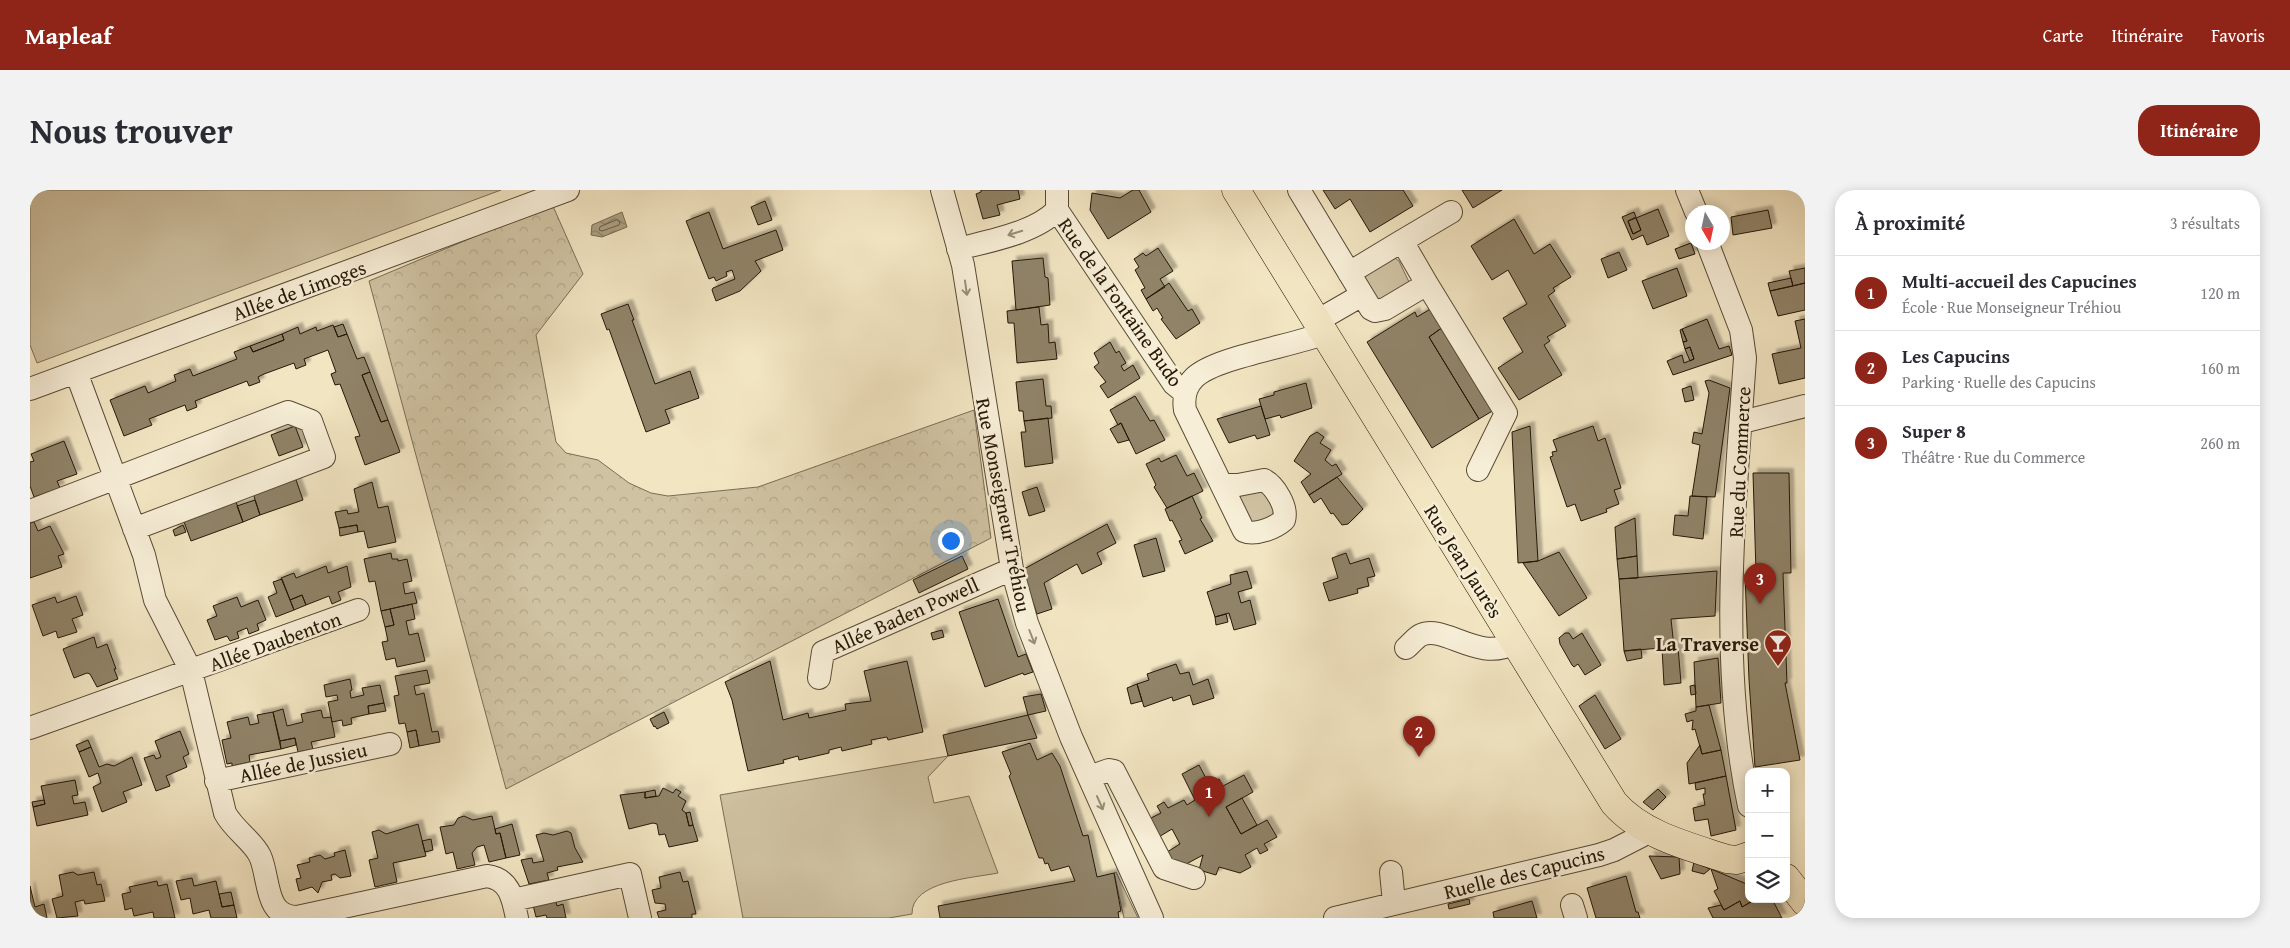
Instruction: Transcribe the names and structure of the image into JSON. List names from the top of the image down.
{
  "streets": {
    "main road": ["Rue Jean Jaurès"],
    "street": [
      "Allée de Limoges",
      "Rue de la Fontaine Budo",
      "Rue du Commerce",
      "Rue Monseigneur Tréhiou",
      "Allée Baden Powell",
      "Allée Daubenton",
      "Allée de Jussieu",
      "Ruelle des Capucins"
    ]
  },
  "crossings": [
    ["Rue de la Fontaine Budo", "Rue Monseigneur Tréhiou"],
    ["Rue de la Fontaine Budo", "Rue Jean Jaurès"],
    ["Rue Monseigneur Tréhiou", "Allée Baden Powell"],
    ["Rue Jean Jaurès", "Ruelle des Capucins"]
  ],
  "one_way": ["Rue Monseigneur Tréhiou"],
  "places": {
    "bar": ["La Traverse"]
  },
  "north": "bottom",
  "page": {
    "header": "Mapleaf",
    "nav": ["Carte", "Itinéraire", "Favoris"],
    "title": "Nous trouver",
    "buttons": "Itinéraire",
    "heading": ["À proximité", "3 résultats"],
    "list": [
      {
        "mark": "1",
        "name": "Multi-accueil des Capucines",
        "note": "École · Rue Monseigneur Tréhiou",
        "value": "120 m"
      },
      {
        "mark": "2",
        "name": "Les Capucins",
        "note": "Parking · Ruelle des Capucins",
        "value": "160 m"
      },
      {
        "mark": "3",
        "name": "Super 8",
        "note": "Théâtre · Rue du Commerce",
        "value": "260 m"
      }
    ],
    "pins": ["3", "2", "1"],
    "map_buttons": ["+", "−"]
  }
}
